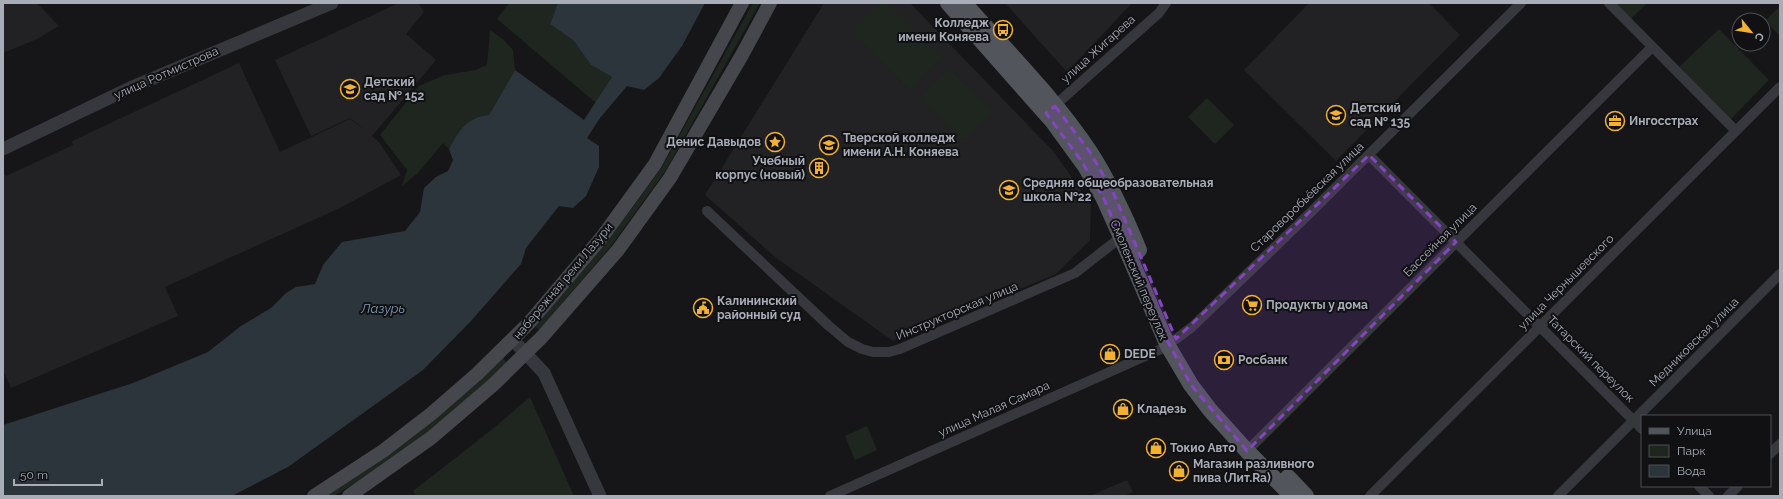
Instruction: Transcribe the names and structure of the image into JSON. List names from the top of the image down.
{
  "streets": {
    "main road": ["Смоленский переулок", "набережная реки Лазури"],
    "street": [
      "улица Жигарева",
      "улица Ротмистрова",
      "Староворобьёвская улица",
      "Бассейная улица",
      "улица Чернышевского",
      "Инструкторская улица",
      "Медниковская улица",
      "Татарский переулок",
      "улица Малая Самара"
    ]
  },
  "crossings": [
    ["улица Жигарева", "Смоленский переулок"],
    ["Староворобьёвская улица", "Смоленский переулок"],
    ["Староворобьёвская улица", "Татарский переулок"],
    ["Староворобьёвская улица", "улица Малая Самара"],
    ["Бассейная улица", "Смоленский переулок"],
    ["Бассейная улица", "Татарский переулок"],
    ["Смоленский переулок", "Инструкторская улица"],
    ["Смоленский переулок", "улица Малая Самара"],
    ["улица Чернышевского", "Татарский переулок"],
    ["Медниковская улица", "Татарский переулок"]
  ],
  "water": ["Лазурь"],
  "places": {
    "bus stop": ["Колледж имени Коняева"],
    "school or university": [
      "Детский сад № 152",
      "Детский сад № 135",
      "Тверской колледж имени А.Н. Коняева",
      "Средняя общеобразовательная школа №22"
    ],
    "office": ["Ингосстрах"],
    "place": ["Денис Давыдов"],
    "building": ["Учебный корпус (новый)"],
    "supermarket": ["Продукты у дома"],
    "public building": ["Калининский районный суд"],
    "shop": [
      "DEDE",
      "Кладезь",
      "Токио Авто",
      "Магазин разливного пива (Лит.Ra)"
    ],
    "bank": ["Росбанк"]
  },
  "legend": ["Улица", "Парк", "Вода"],
  "scale_bar": "50 m",
  "north": "bottom right"
}
